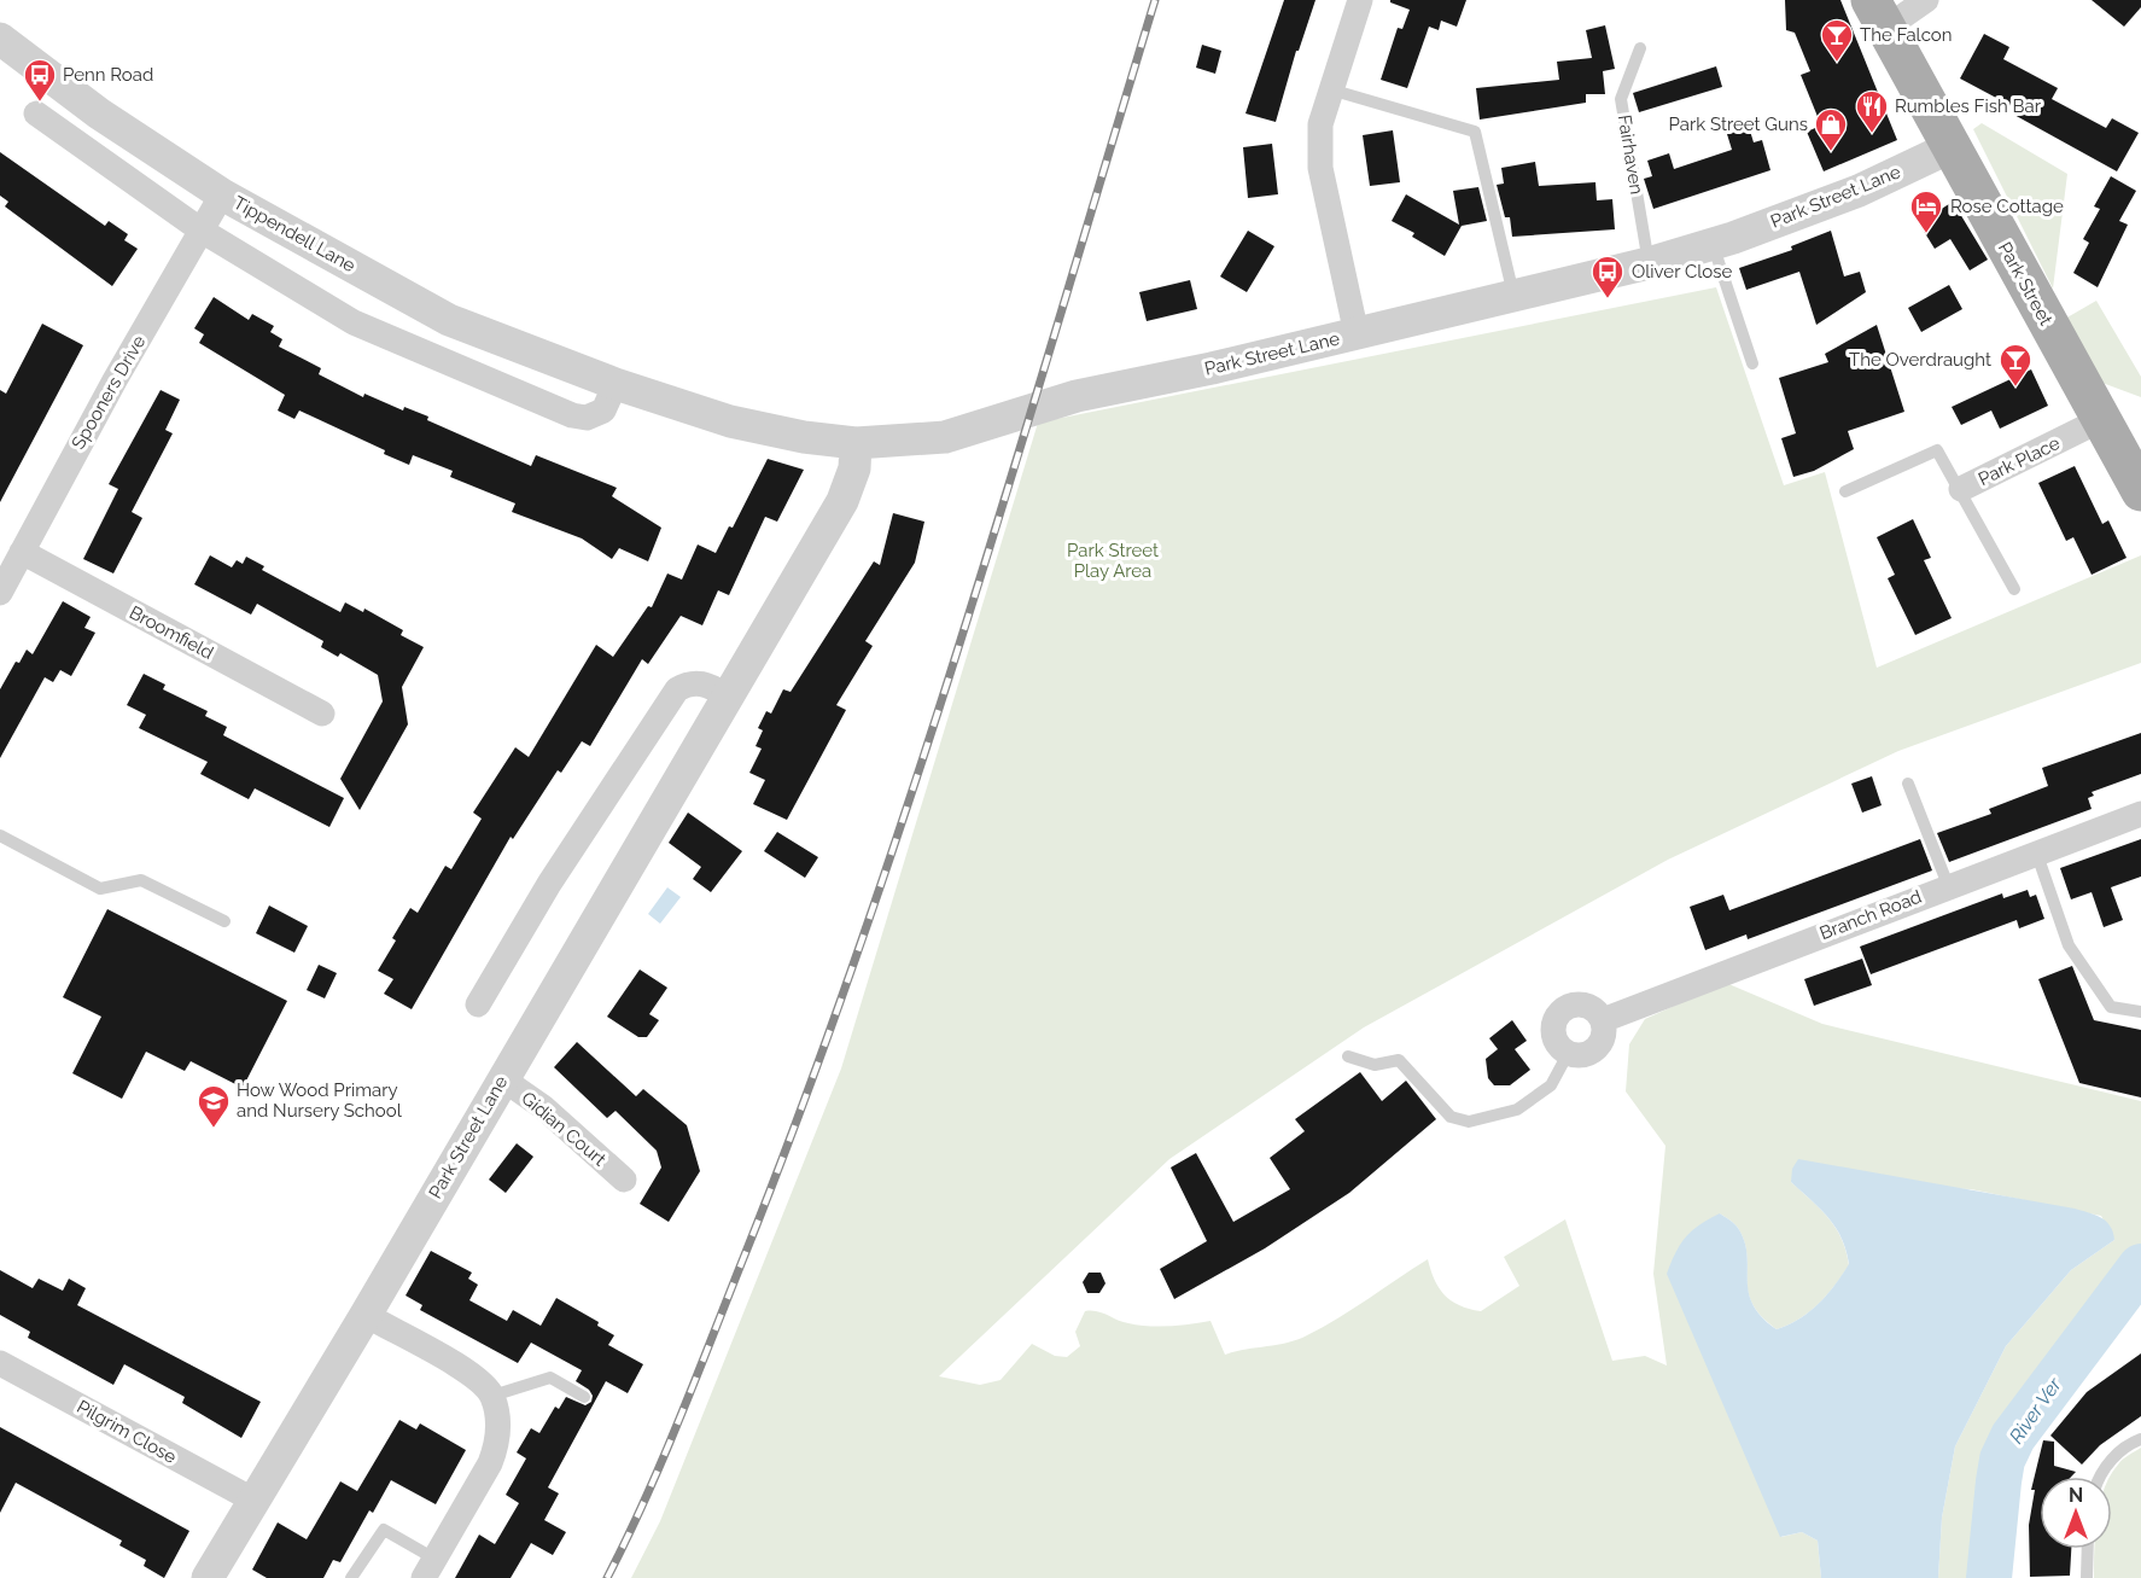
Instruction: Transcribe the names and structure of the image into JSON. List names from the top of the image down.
{
  "streets": {
    "main road": ["Park Street"],
    "street": [
      "Park Street Lane",
      "Tippendell Lane",
      "Spooners Drive",
      "Park Place",
      "Broomfield",
      "Branch Road",
      "Gidian Court",
      "Pilgrim Close"
    ],
    "lane": ["Fairhaven"]
  },
  "crossings": [
    ["Fairhaven", "Park Street Lane"],
    ["Park Street Lane", "Tippendell Lane"],
    ["Park Street Lane", "Park Street"],
    ["Park Street Lane", "Gidian Court"],
    ["Park Street Lane", "Pilgrim Close"],
    ["Tippendell Lane", "Spooners Drive"],
    ["Park Street", "Park Place"],
    ["Spooners Drive", "Broomfield"]
  ],
  "water": ["River Ver"],
  "parks": ["Park Street Play Area"],
  "places": {
    "bar": ["The Falcon", "The Overdraught"],
    "bus stop": ["Penn Road", "Oliver Close"],
    "restaurant": ["Rumbles Fish Bar"],
    "shop": ["Park Street Guns"],
    "hotel": ["Rose Cottage"],
    "school or university": ["How Wood Primary and Nursery School"]
  },
  "north": "top"
}
